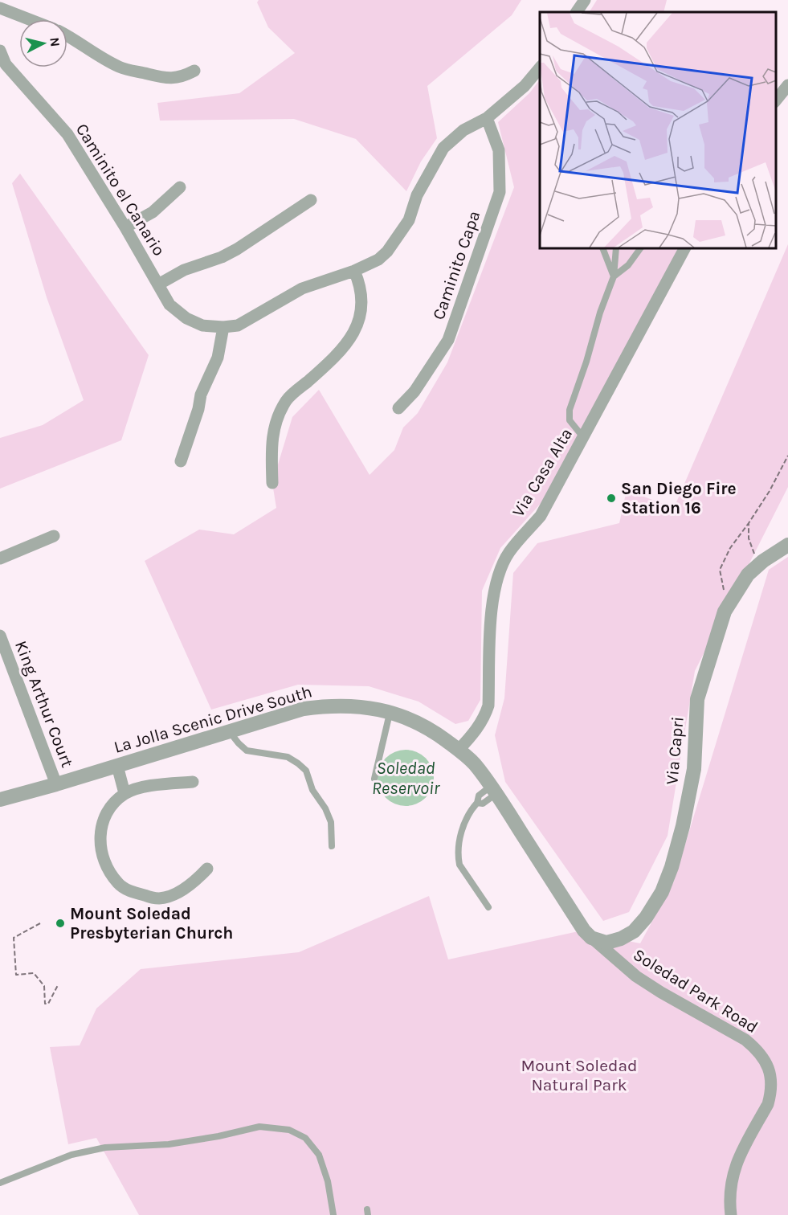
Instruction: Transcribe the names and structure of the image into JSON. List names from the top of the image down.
{
  "streets": {
    "street": [
      "Caminito el Canario",
      "Caminito Capa",
      "Via Casa Alta",
      "King Arthur Court",
      "La Jolla Scenic Drive South",
      "Via Capri",
      "Soledad Park Road"
    ]
  },
  "crossings": [
    ["Via Casa Alta", "La Jolla Scenic Drive South"],
    ["King Arthur Court", "La Jolla Scenic Drive South"],
    ["La Jolla Scenic Drive South", "Via Capri"],
    ["La Jolla Scenic Drive South", "Soledad Park Road"],
    ["Via Capri", "Soledad Park Road"]
  ],
  "water": ["Soledad Reservoir"],
  "parks": ["Mount Soledad Natural Park"],
  "places": ["San Diego Fire Station 16", "Mount Soledad Presbyterian Church"],
  "north": "right"
}
